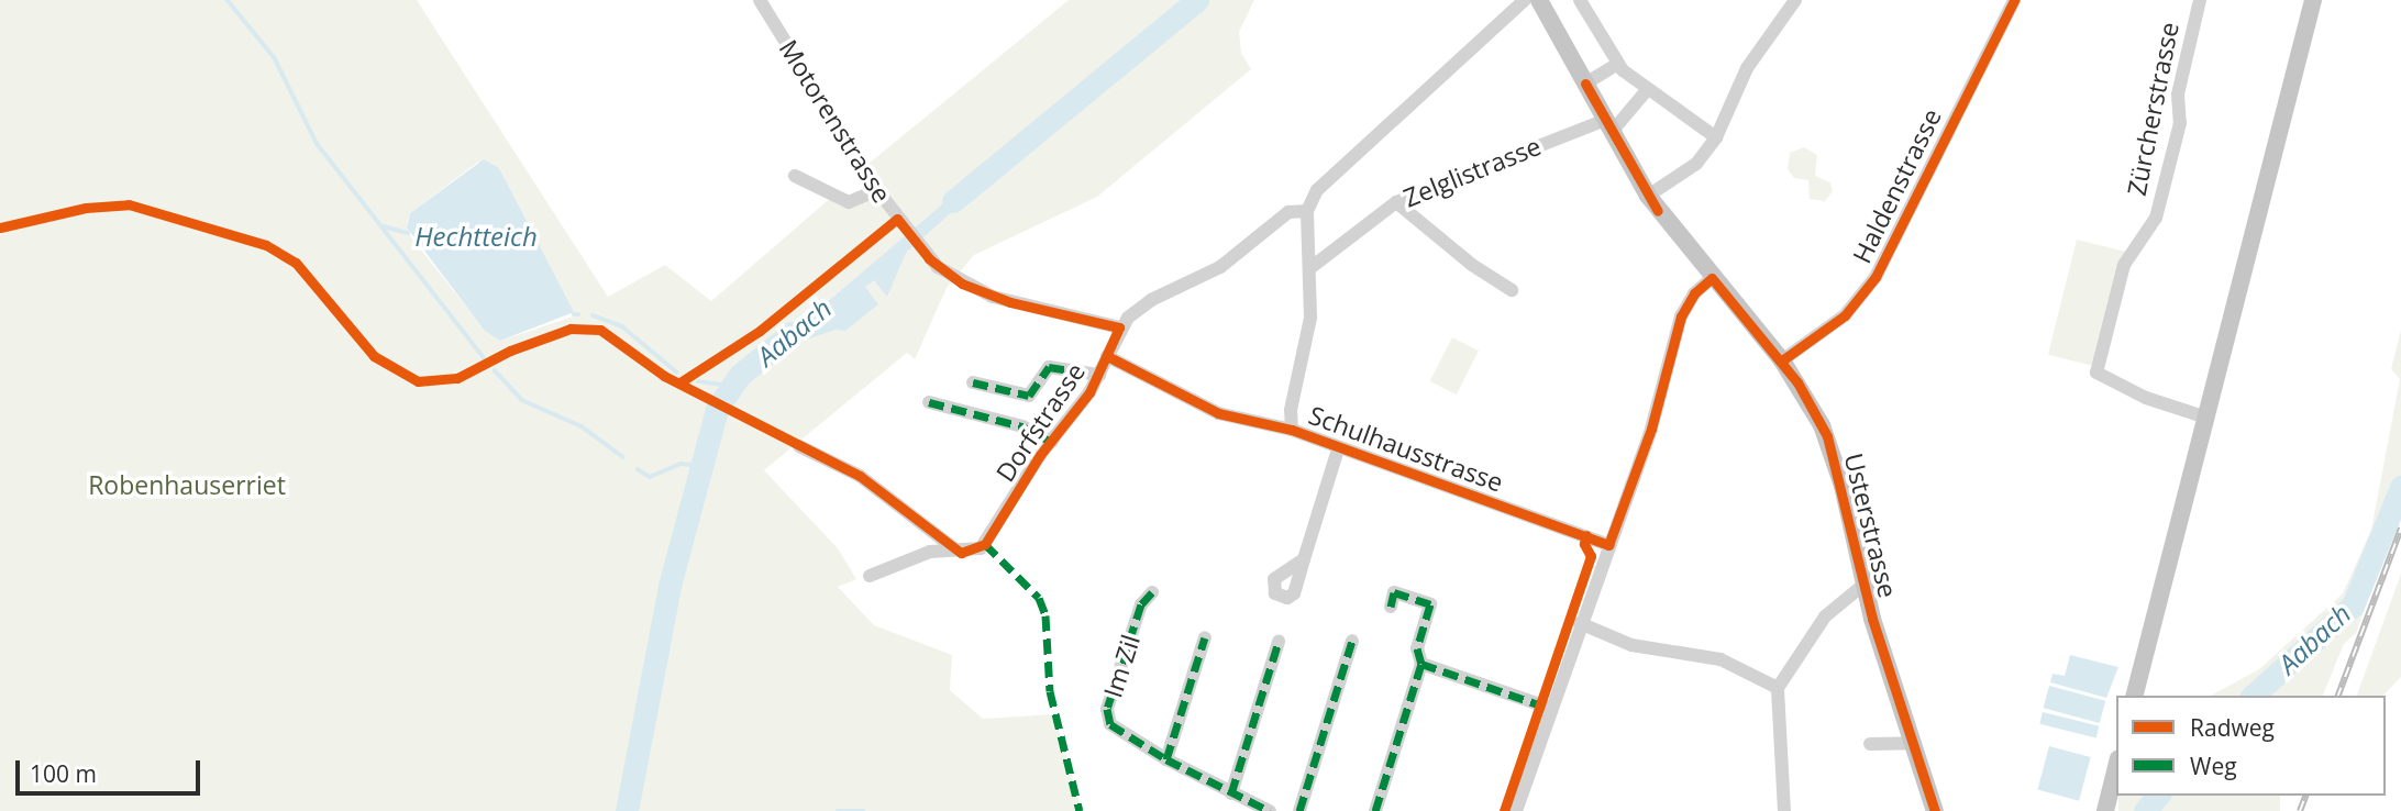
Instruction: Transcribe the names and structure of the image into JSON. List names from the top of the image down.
{
  "streets": {
    "main road": ["Usterstrasse"],
    "street": [
      "Zürcherstrasse",
      "Motorenstrasse",
      "Zelglistrasse",
      "Haldenstrasse",
      "Dorfstrasse",
      "Schulhausstrasse",
      "Im Zil"
    ]
  },
  "crossings": [
    ["Motorenstrasse", "Dorfstrasse"],
    ["Zelglistrasse", "Usterstrasse"],
    ["Haldenstrasse", "Usterstrasse"],
    ["Dorfstrasse", "Schulhausstrasse"]
  ],
  "water": ["Hechtteich", "Aabach"],
  "parks": ["Robenhauserriet"],
  "legend": ["Radweg", "Weg"],
  "scale_bar": "100 m"
}
